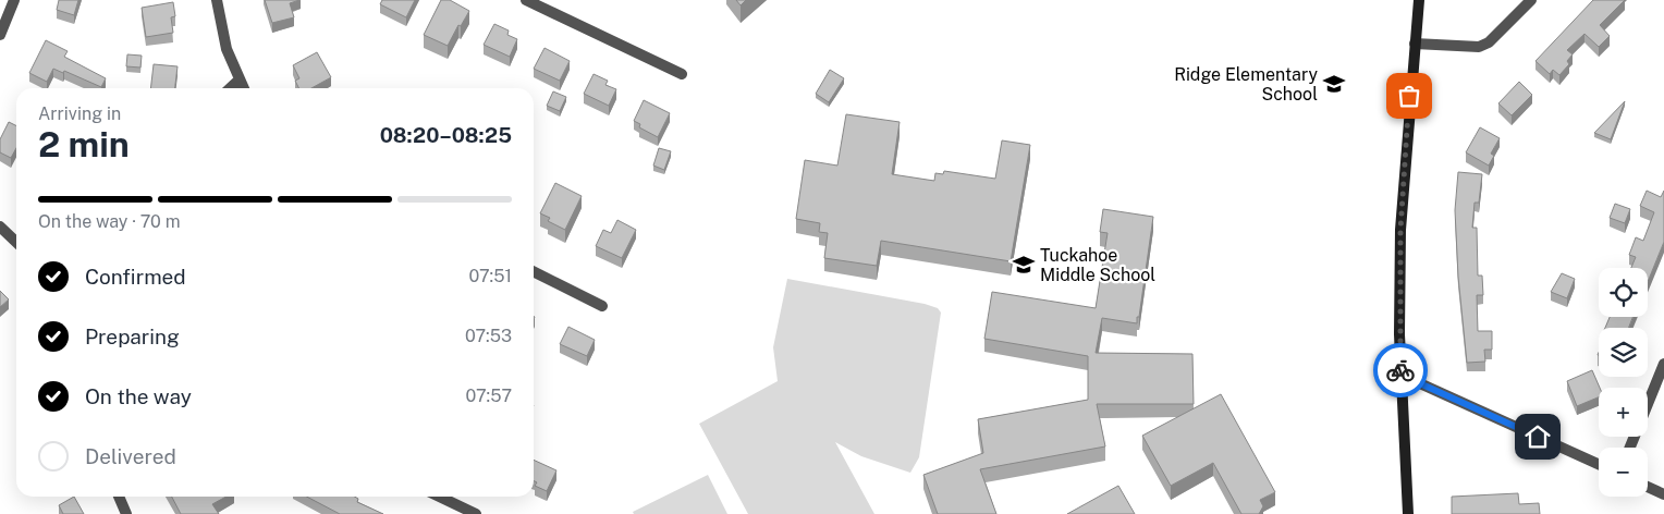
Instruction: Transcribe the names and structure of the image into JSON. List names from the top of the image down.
{
  "places": {
    "school or university": ["Ridge Elementary School", "Tuckahoe Middle School"]
  },
  "page": {
    "heading": ["2 min", "Arriving in", "08:20–08:25"],
    "bar": "On the way · 70 m",
    "list": [
      ["Confirmed", "07:51"],
      ["Preparing", "07:53"],
      ["On the way", "07:57"],
      "Delivered"
    ],
    "map_buttons": ["+", "−"]
  }
}
